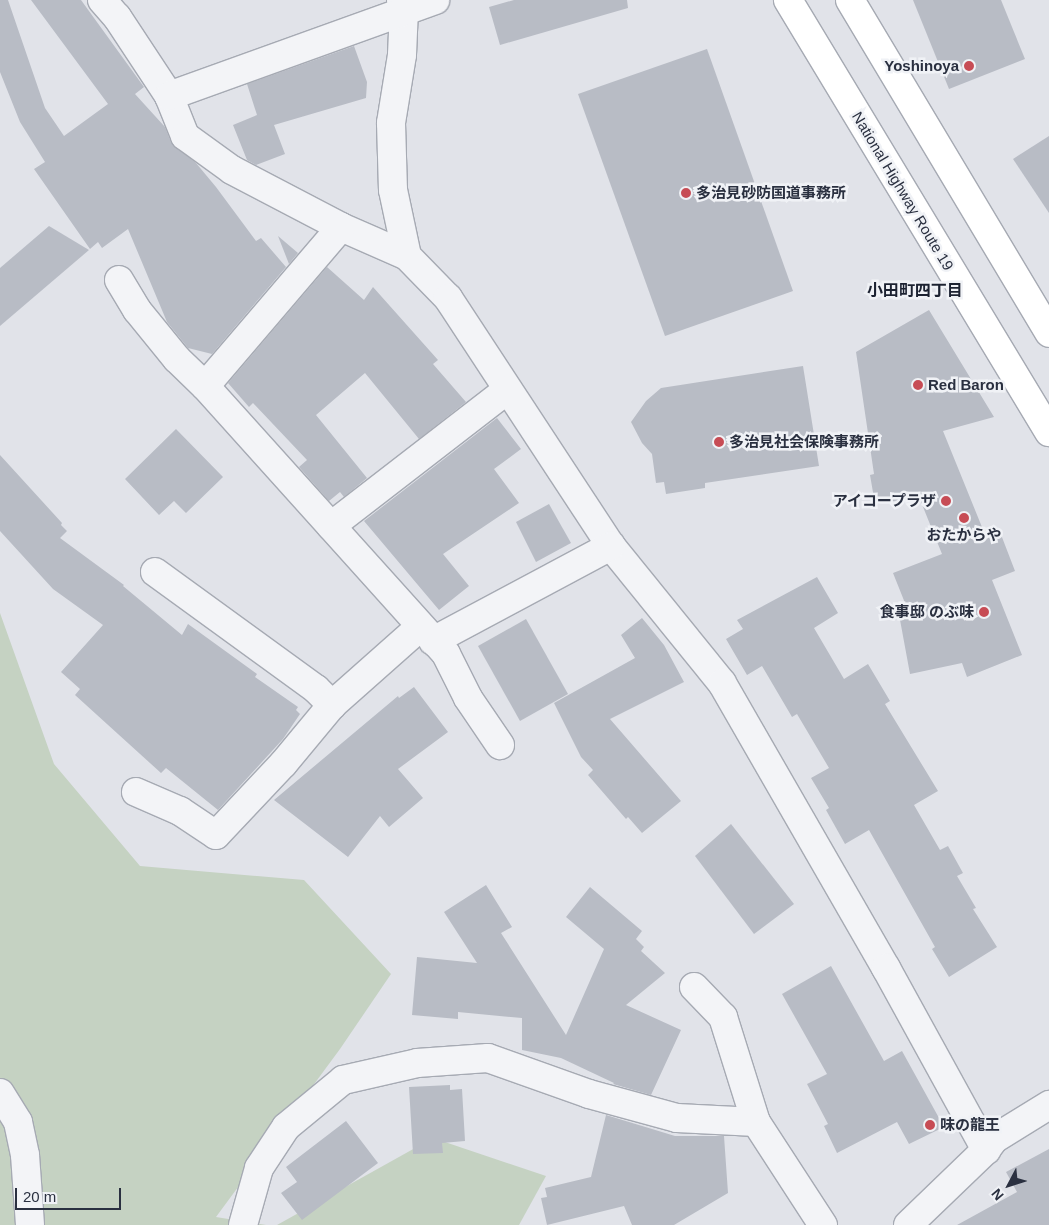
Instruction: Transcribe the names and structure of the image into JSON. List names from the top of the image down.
{
  "streets": {
    "highway": ["National Highway Route 19"]
  },
  "districts": ["小田町四丁目"],
  "places": [
    "Yoshinoya",
    "多治見砂防国道事務所",
    "Red Baron",
    "多治見社会保険事務所",
    "アイコープラザ",
    "おたからや",
    "食事邸 のぶ味",
    "味の龍王"
  ],
  "scale_bar": "20 m",
  "north": "bottom left"
}
